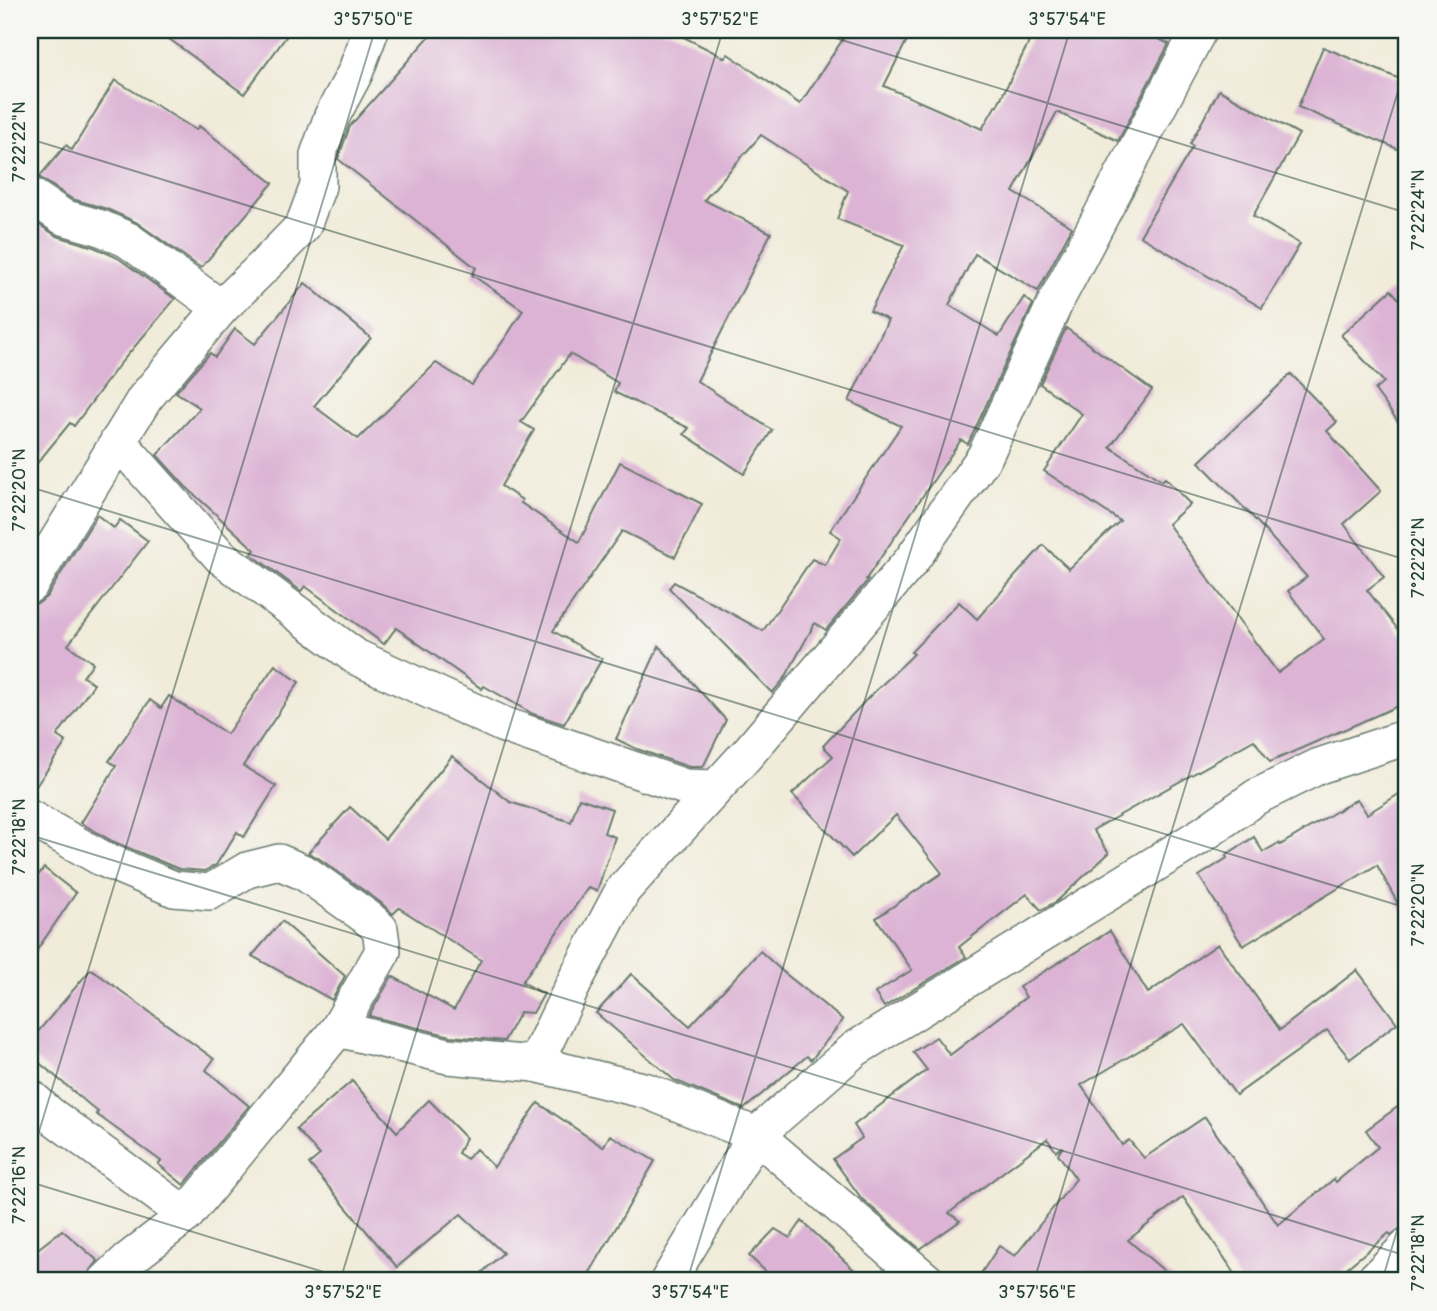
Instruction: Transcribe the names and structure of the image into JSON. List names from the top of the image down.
{
  "coordinates": [
    "3°57'50\"E",
    "3°57'52\"E",
    "3°57'54\"E",
    "7°22'22\"N",
    "7°22'24\"N",
    "7°22'20\"N",
    "7°22'18\"N",
    "7°22'16\"N",
    "3°57'56\"E"
  ]
}
